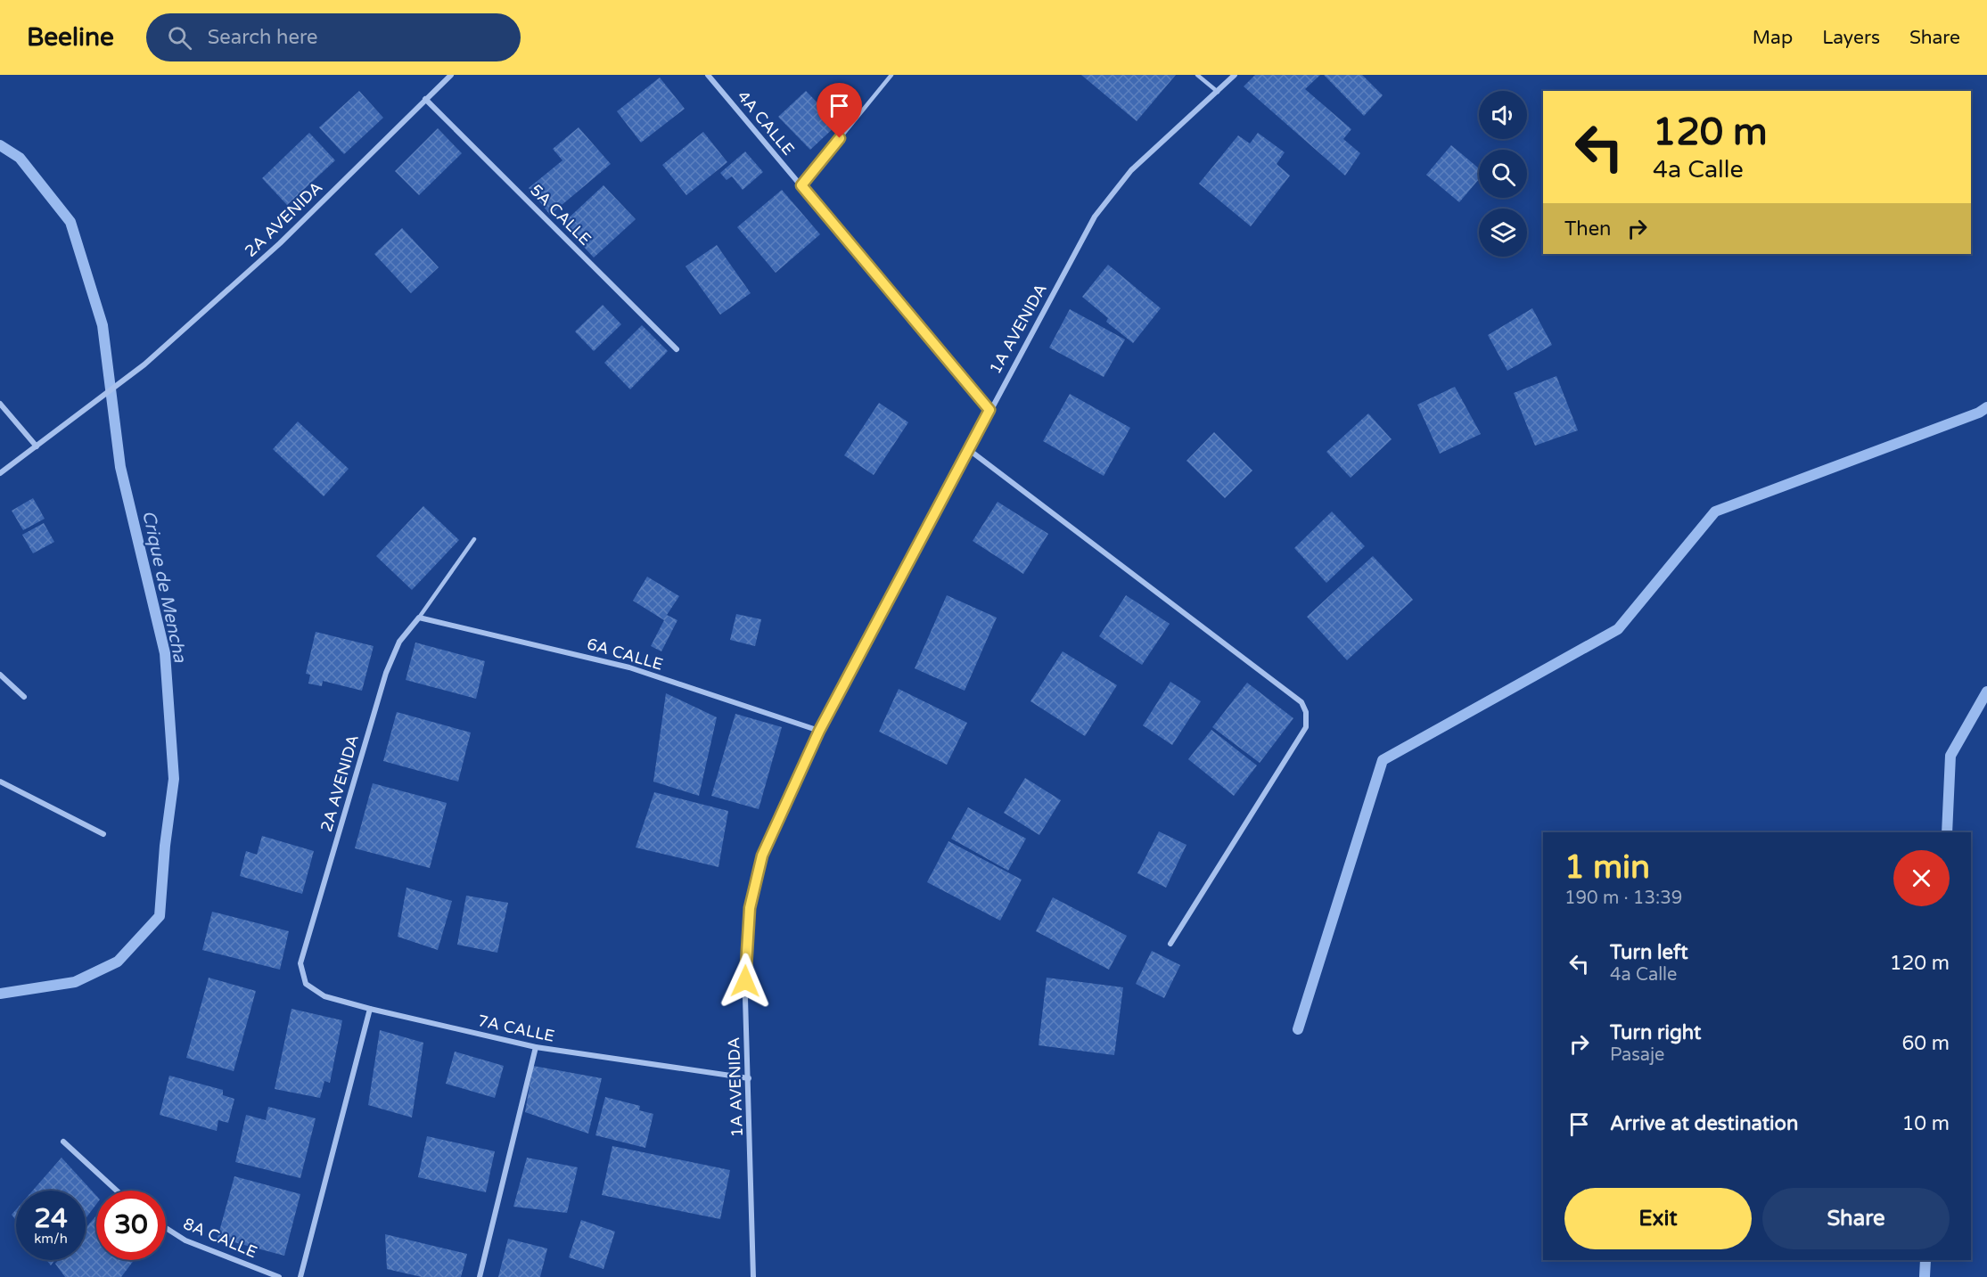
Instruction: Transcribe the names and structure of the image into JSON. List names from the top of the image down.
{
  "streets": {
    "street": [
      "4A CALLE",
      "5A CALLE",
      "2A AVENIDA",
      "1A AVENIDA",
      "6A CALLE",
      "7A CALLE",
      "8A CALLE"
    ]
  },
  "crossings": [
    ["4A CALLE", "1A AVENIDA"],
    ["5A CALLE", "2A AVENIDA"],
    ["2A AVENIDA", "6A CALLE"],
    ["2A AVENIDA", "7A CALLE"],
    ["1A AVENIDA", "6A CALLE"],
    ["1A AVENIDA", "7A CALLE"]
  ],
  "water": ["Crique de Mencha"],
  "page": {
    "header": "Beeline",
    "search": "Search here",
    "nav": ["Map", "Layers", "Share"],
    "turn": ["120 m", "4a Calle"],
    "then": "Then",
    "heading": ["1 min", "190 m · 13:39"],
    "list": [
      {
        "name": "Turn left",
        "note": "4a Calle",
        "value": "120 m"
      },
      {
        "name": "Turn right",
        "note": "Pasaje",
        "value": "60 m"
      },
      {
        "name": "Arrive at destination",
        "value": "10 m"
      }
    ],
    "buttons": ["Exit", "Share"],
    "speed": "24 km/h",
    "limit": "30"
  }
}
